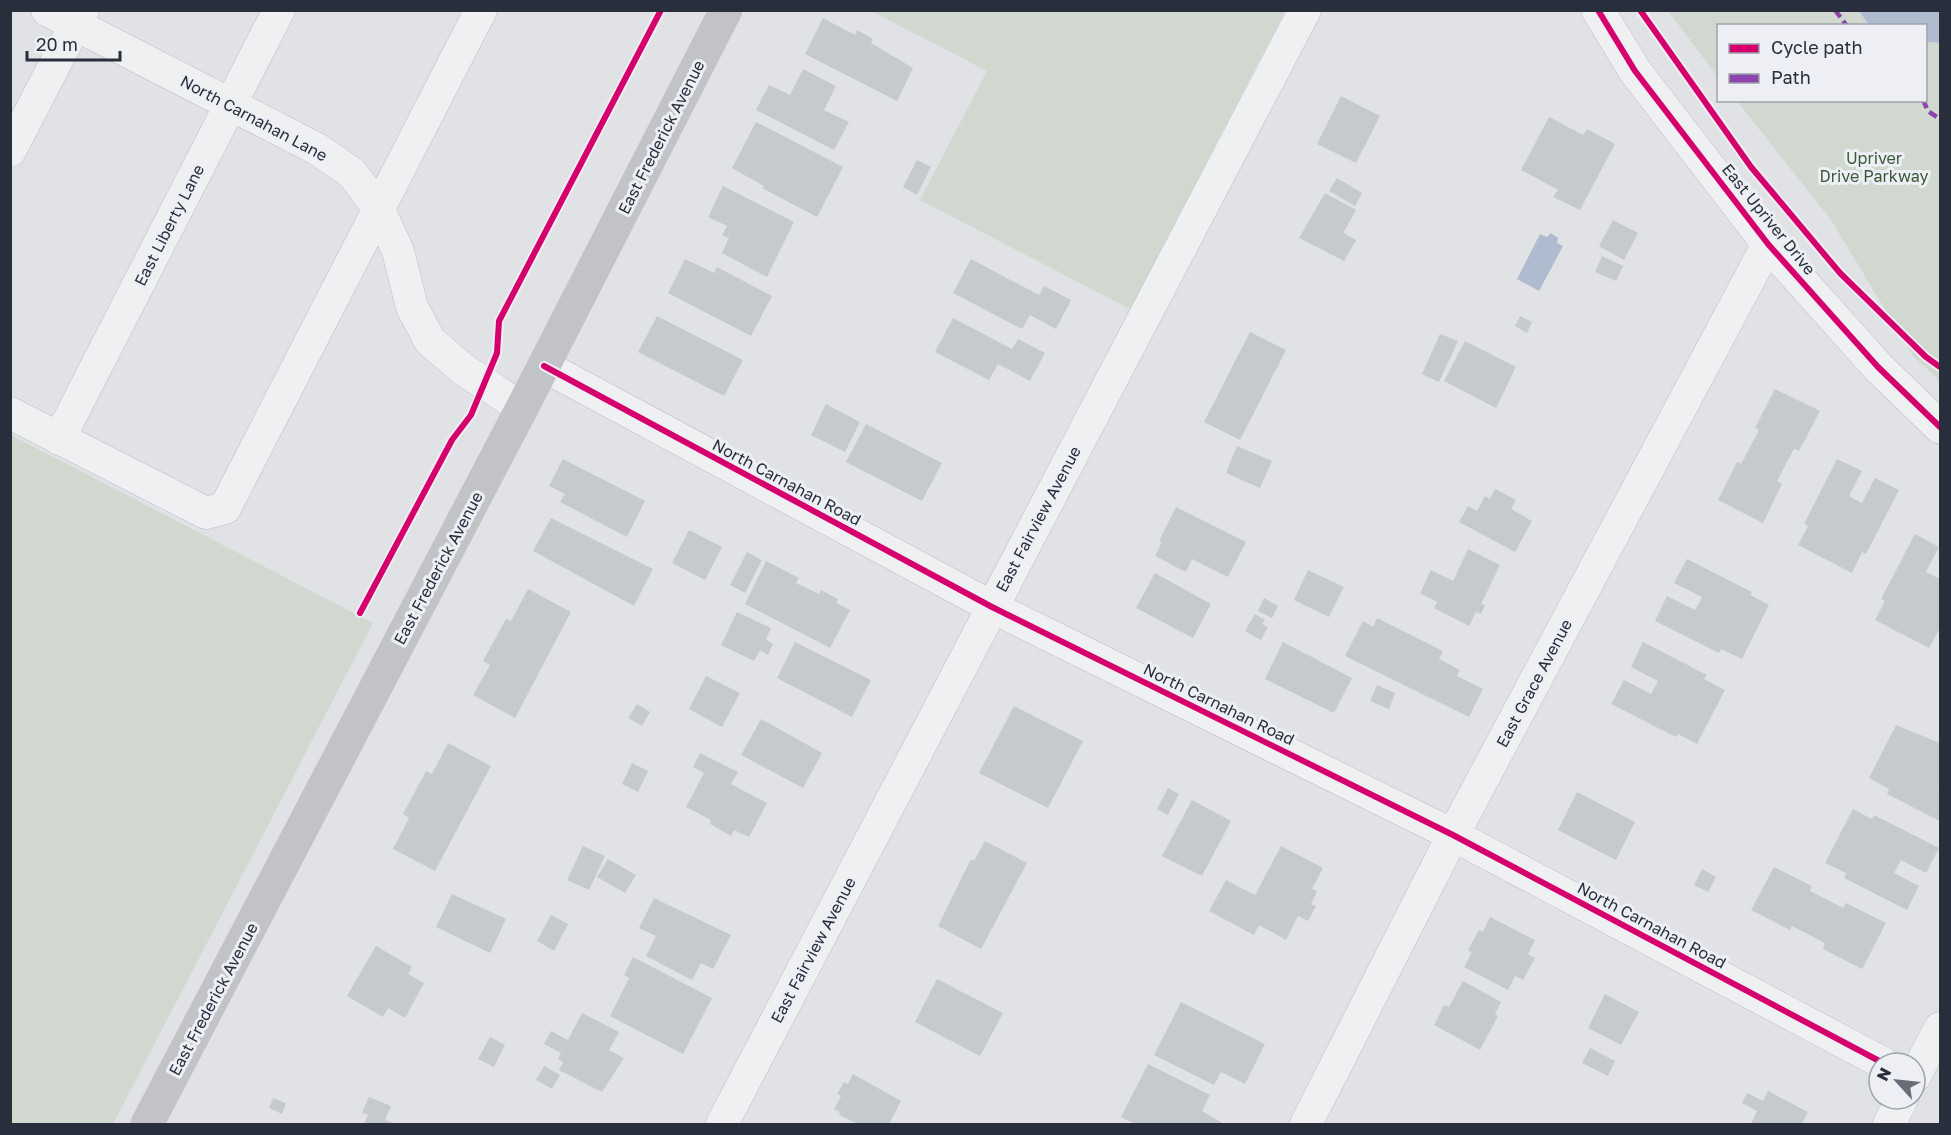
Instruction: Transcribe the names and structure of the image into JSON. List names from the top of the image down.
{
  "streets": {
    "main road": ["East Frederick Avenue"],
    "street": [
      "North Carnahan Lane",
      "East Upriver Drive",
      "East Liberty Lane",
      "North Carnahan Road",
      "East Fairview Avenue",
      "East Grace Avenue"
    ]
  },
  "crossings": [
    ["North Carnahan Lane", "East Frederick Avenue"],
    ["North Carnahan Lane", "East Liberty Lane"],
    ["East Frederick Avenue", "North Carnahan Road"],
    ["East Upriver Drive", "East Grace Avenue"],
    ["North Carnahan Road", "East Fairview Avenue"],
    ["North Carnahan Road", "East Grace Avenue"]
  ],
  "parks": ["Upriver Drive Parkway"],
  "legend": ["Cycle path", "Path"],
  "scale_bar": "20 m",
  "north": "top left"
}
